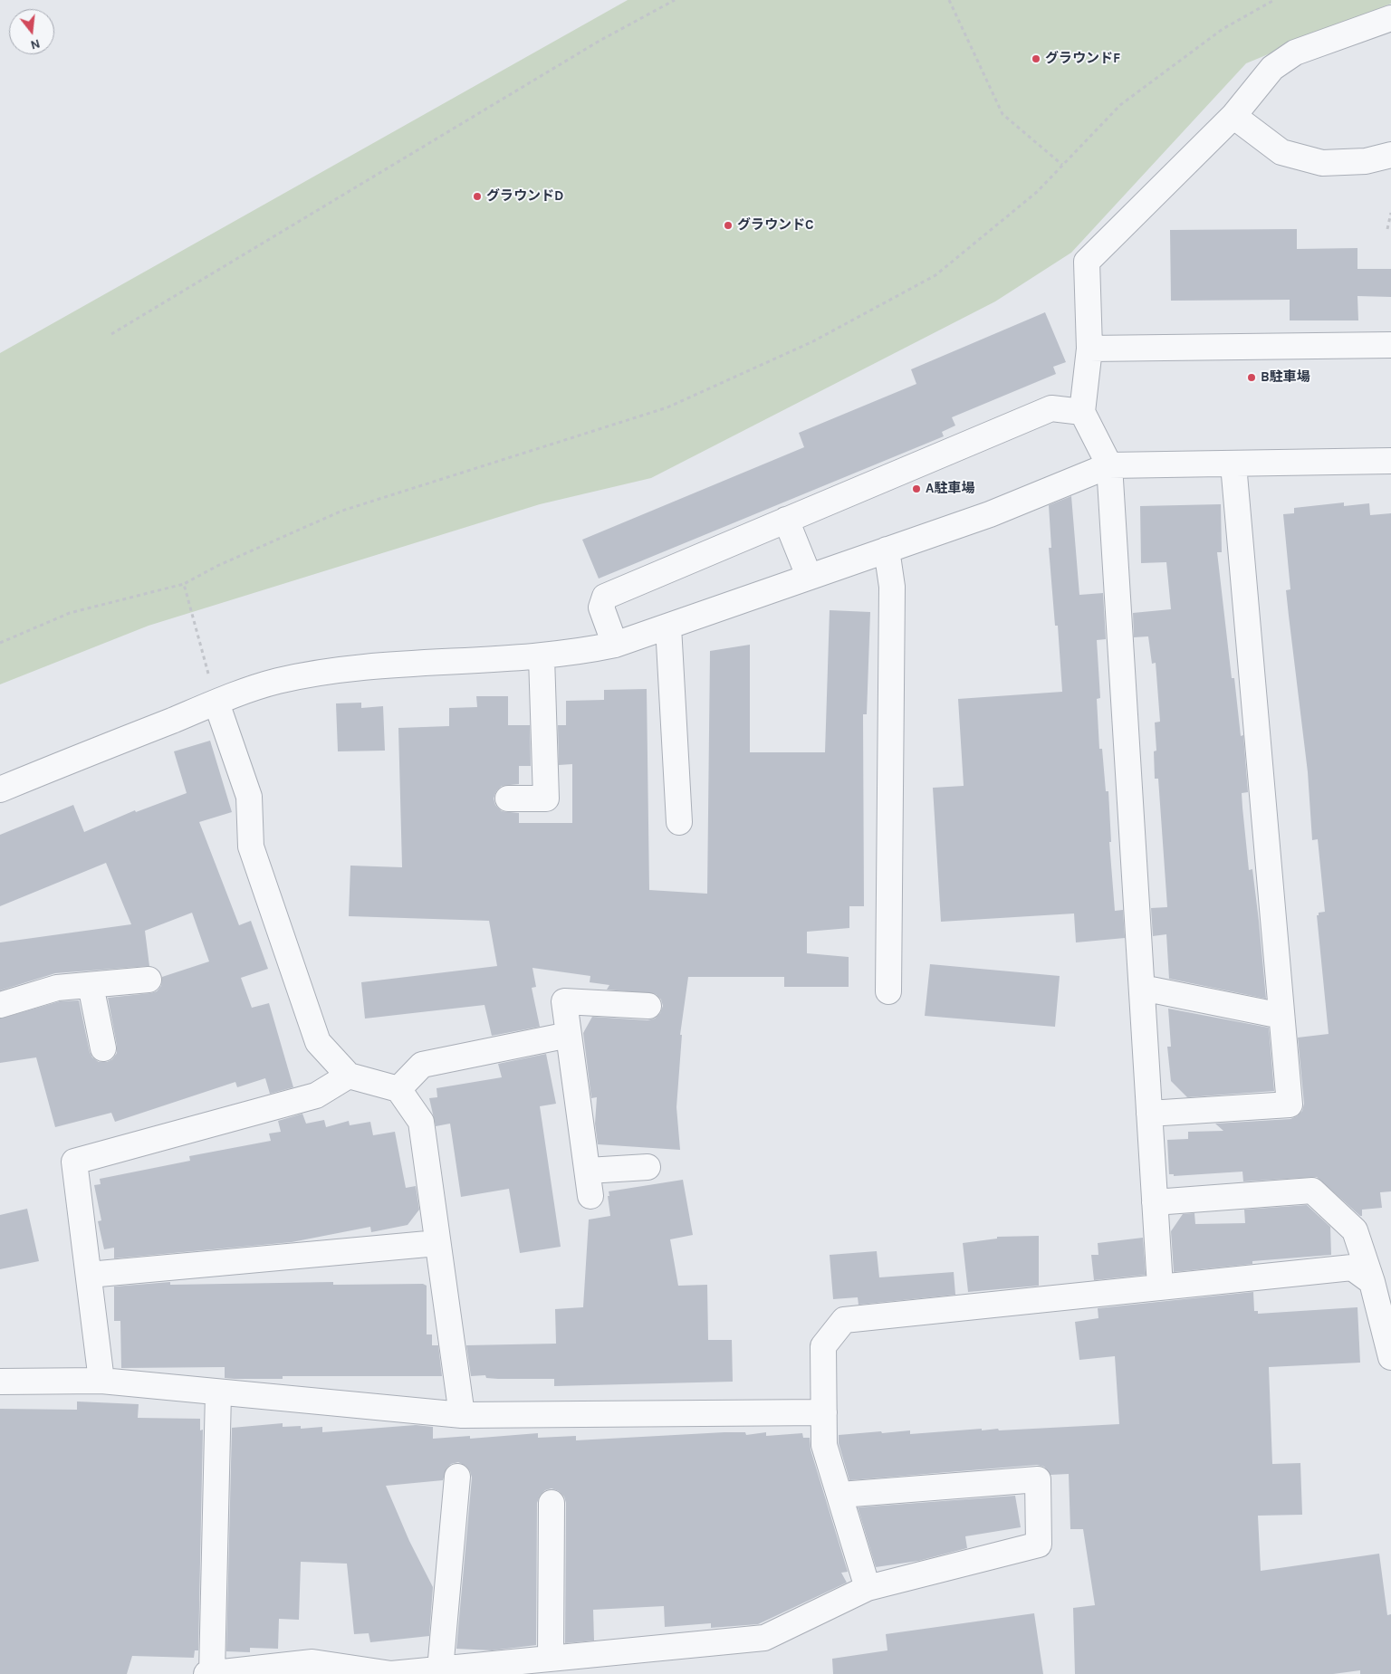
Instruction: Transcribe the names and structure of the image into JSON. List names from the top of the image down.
{
  "places": [
    "グラウンドF",
    "グラウンドD",
    "グラウンドC",
    "B駐車場",
    "A駐車場"
  ],
  "north": "bottom"
}
